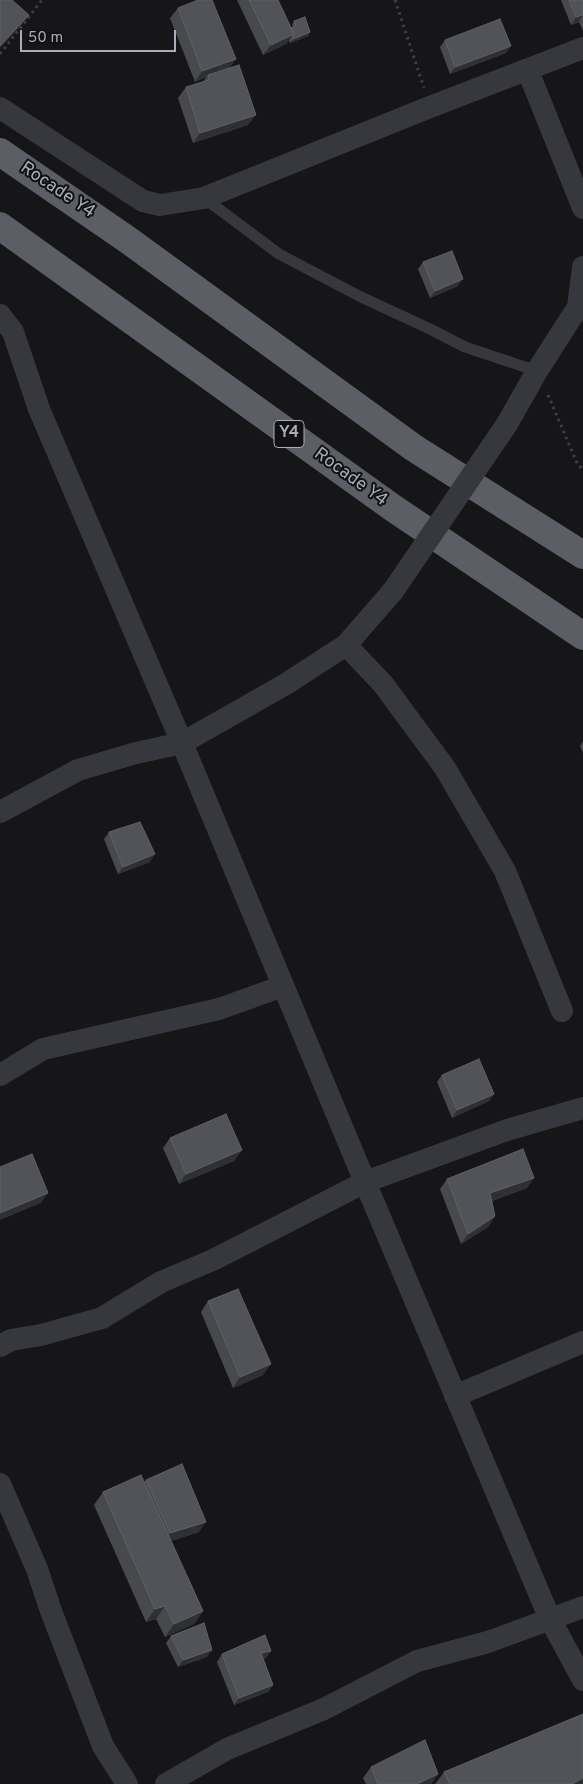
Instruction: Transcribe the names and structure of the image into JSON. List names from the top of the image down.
{
  "streets": {
    "highway": ["Rocade Y4", "Y4"]
  },
  "scale_bar": "50 m"
}
